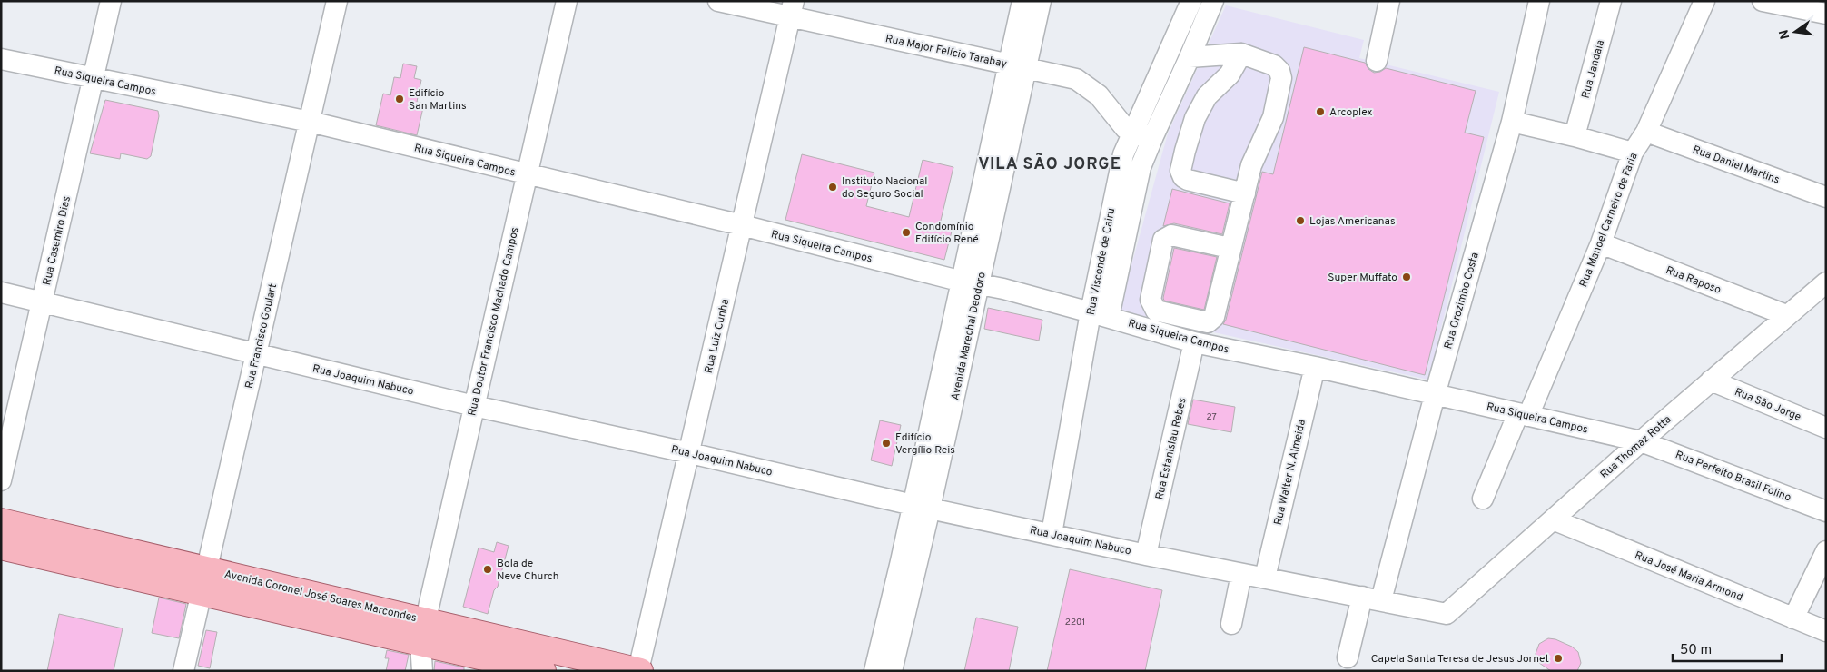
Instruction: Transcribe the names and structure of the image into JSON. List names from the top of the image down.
{
  "streets": {
    "main road": ["Avenida Coronel José Soares Marcondes"],
    "street": [
      "Rua Major Felício Tarabay",
      "Rua Jandaia",
      "Rua Siqueira Campos",
      "Rua Daniel Martins",
      "Rua Manoel Carneiro de Faria",
      "Rua Casemiro Dias",
      "Rua Visconde de Cairu",
      "Rua Raposo",
      "Rua Orozimbo Costa",
      "Rua Doutor Francisco Machado Campos",
      "Rua Francisco Goulart",
      "Rua Luiz Cunha",
      "Avenida Marechal Deodoro",
      "Rua Joaquim Nabuco",
      "Rua São Jorge",
      "Rua Thomaz Rotta",
      "Rua Estanislau Rebes",
      "Rua Walter N. Almeida",
      "Rua Perfeito Brasil Folino",
      "Rua José Maria Armond"
    ]
  },
  "crossings": [
    ["Rua Major Felício Tarabay", "Rua Visconde de Cairu"],
    ["Rua Major Felício Tarabay", "Rua Luiz Cunha"],
    ["Rua Major Felício Tarabay", "Avenida Marechal Deodoro"],
    ["Rua Siqueira Campos", "Rua Manoel Carneiro de Faria"],
    ["Rua Siqueira Campos", "Rua Casemiro Dias"],
    ["Rua Siqueira Campos", "Rua Visconde de Cairu"],
    ["Rua Siqueira Campos", "Rua Orozimbo Costa"],
    ["Rua Siqueira Campos", "Rua Doutor Francisco Machado Campos"],
    ["Rua Siqueira Campos", "Rua Francisco Goulart"],
    ["Rua Siqueira Campos", "Rua Luiz Cunha"],
    ["Rua Siqueira Campos", "Avenida Marechal Deodoro"],
    ["Rua Siqueira Campos", "Rua Thomaz Rotta"],
    ["Rua Siqueira Campos", "Rua Estanislau Rebes"],
    ["Rua Siqueira Campos", "Rua Walter N. Almeida"],
    ["Rua Siqueira Campos", "Rua Perfeito Brasil Folino"],
    ["Rua Daniel Martins", "Rua Manoel Carneiro de Faria"],
    ["Rua Manoel Carneiro de Faria", "Rua Raposo"],
    ["Rua Casemiro Dias", "Rua Joaquim Nabuco"],
    ["Rua Visconde de Cairu", "Rua Joaquim Nabuco"],
    ["Rua Raposo", "Rua Thomaz Rotta"],
    ["Rua Orozimbo Costa", "Rua Joaquim Nabuco"],
    ["Rua Doutor Francisco Machado Campos", "Rua Joaquim Nabuco"],
    ["Rua Doutor Francisco Machado Campos", "Avenida Coronel José Soares Marcondes"],
    ["Rua Francisco Goulart", "Rua Joaquim Nabuco"],
    ["Rua Francisco Goulart", "Avenida Coronel José Soares Marcondes"],
    ["Rua Luiz Cunha", "Rua Joaquim Nabuco"],
    ["Rua Luiz Cunha", "Avenida Coronel José Soares Marcondes"],
    ["Avenida Marechal Deodoro", "Rua Joaquim Nabuco"],
    ["Rua Joaquim Nabuco", "Rua Thomaz Rotta"],
    ["Rua Joaquim Nabuco", "Rua Estanislau Rebes"],
    ["Rua Joaquim Nabuco", "Rua Walter N. Almeida"],
    ["Rua São Jorge", "Rua Thomaz Rotta"],
    ["Rua Thomaz Rotta", "Rua Perfeito Brasil Folino"],
    ["Rua Thomaz Rotta", "Rua José Maria Armond"]
  ],
  "districts": ["VILA SÃO JORGE"],
  "places": [
    "Edifício San Martins",
    "Arcoplex",
    "Instituto Nacional do Seguro Social",
    "Lojas Americanas",
    "Condomínio Edifício René",
    "Super Muffato",
    "Edifício Vergílio Reis",
    "Bola de Neve Church",
    "Capela Santa Teresa de Jesus Jornet"
  ],
  "house_numbers": ["27", "2201"],
  "scale_bar": "50 m",
  "north": "left"
}
